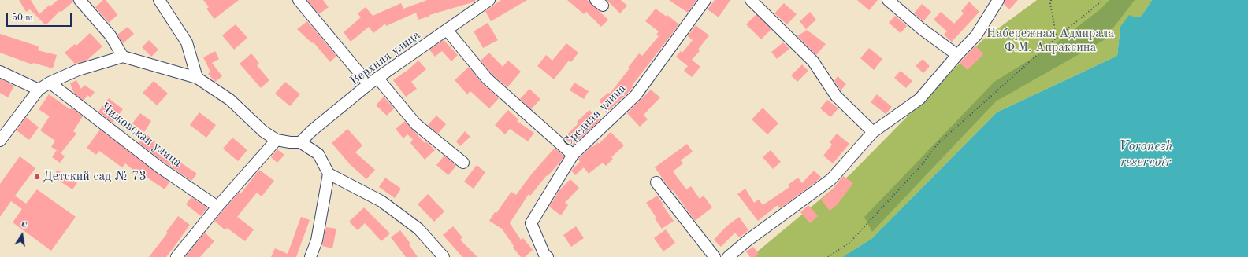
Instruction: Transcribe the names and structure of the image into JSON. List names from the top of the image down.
{
  "streets": {
    "street": ["Верхняя улица", "Средняя улица", "Чижовская улица"]
  },
  "water": ["Voronezh reservoir"],
  "parks": ["Набережная Адмирала Ф.М. Апраксина"],
  "places": ["Детский сад № 73"],
  "scale_bar": "50 m",
  "north": "top"
}
